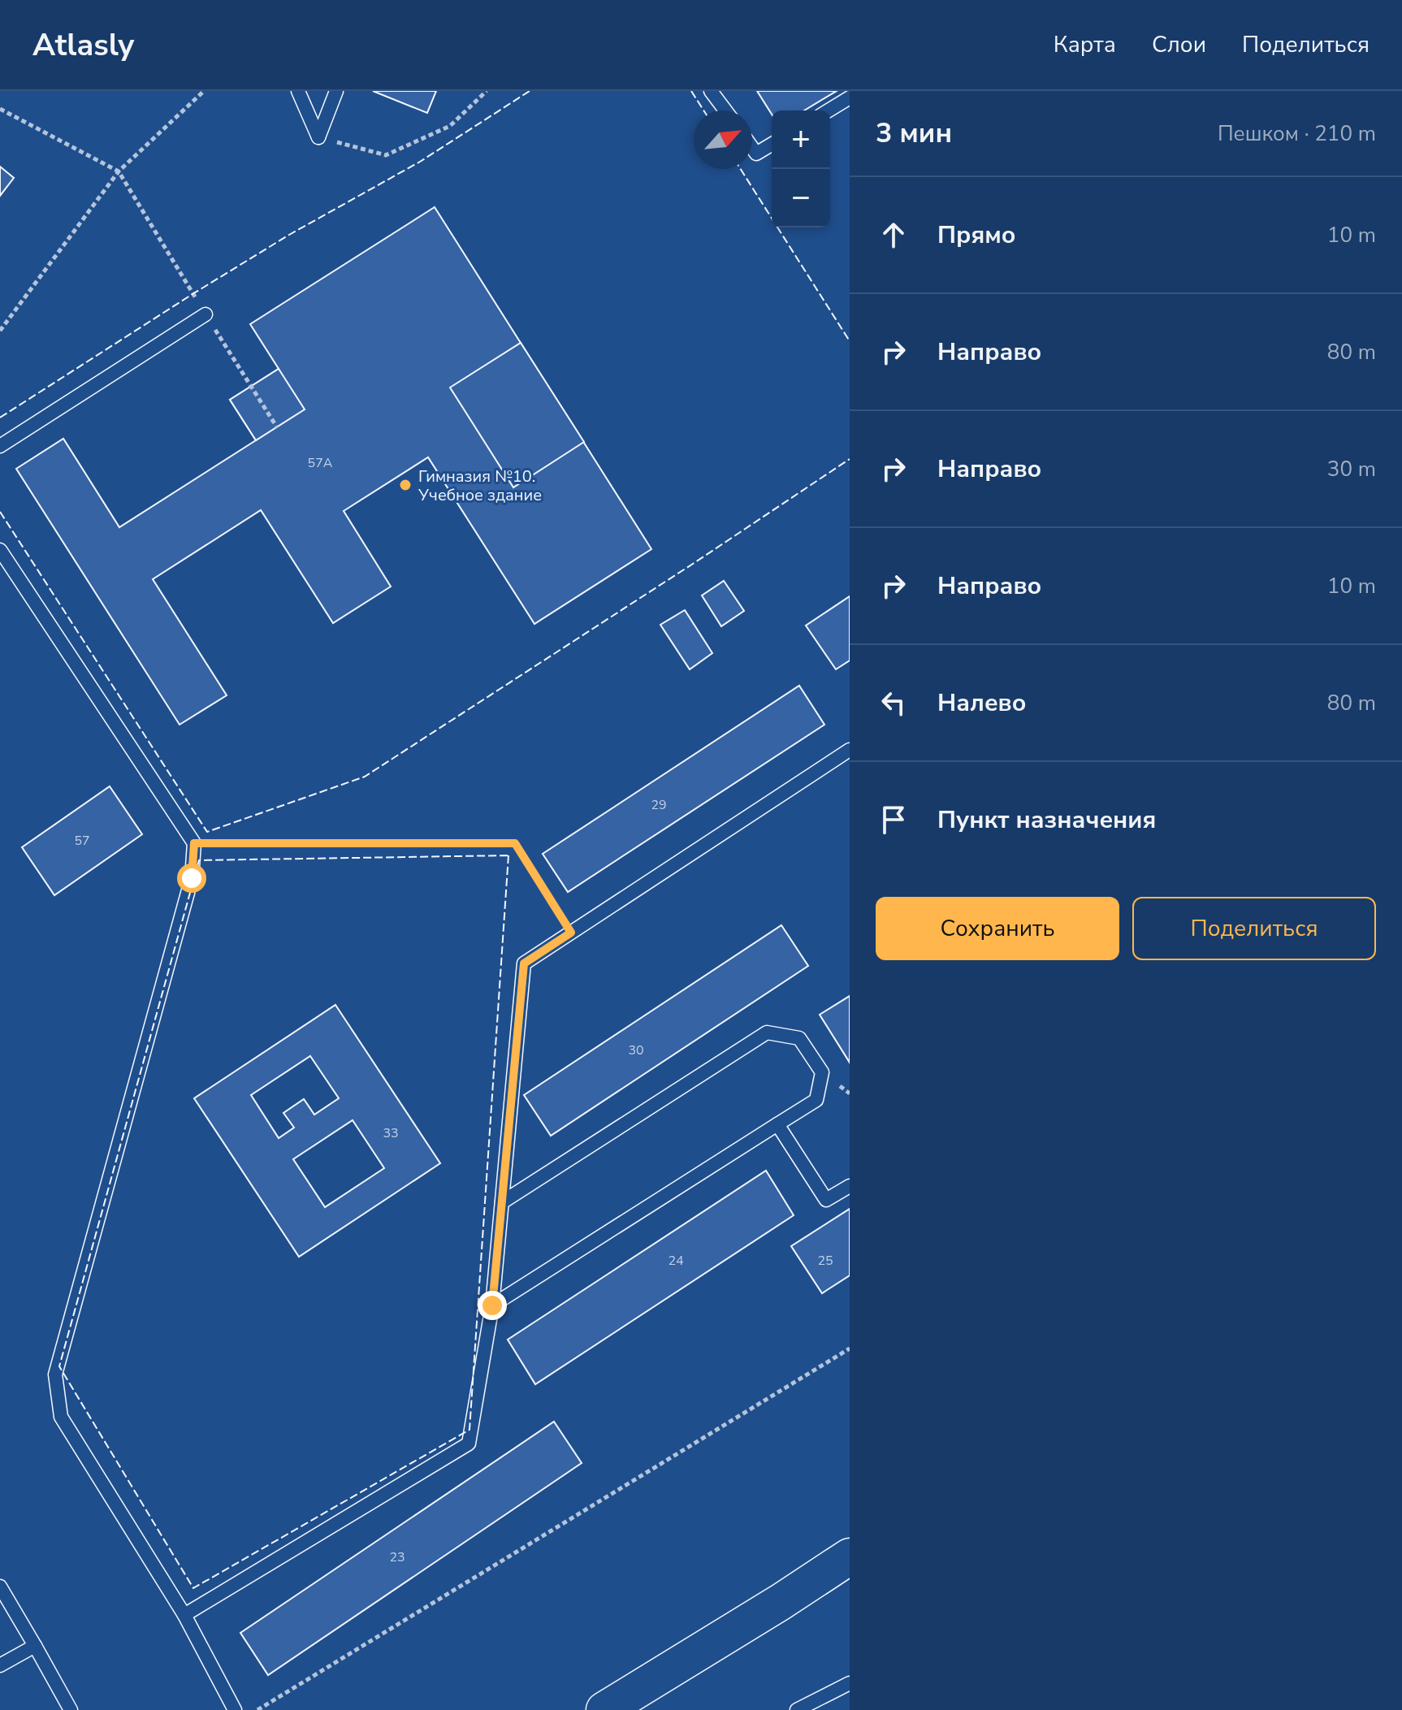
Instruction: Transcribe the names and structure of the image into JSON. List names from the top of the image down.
{
  "places": ["Гимназия №10. Учебное здание"],
  "house_numbers": [
    "57А",
    "29",
    "57",
    "30",
    "33",
    "24",
    "25",
    "23"
  ],
  "north": "top right",
  "page": {
    "header": "Atlasly",
    "nav": ["Карта", "Слои", "Поделиться"],
    "heading": ["3 мин", "Пешком · 210 m"],
    "map_buttons": ["+", "−"],
    "list": [
      ["Прямо", "10 m"],
      ["Направо", "80 m"],
      ["Направо", "30 m"],
      ["Направо", "10 m"],
      ["Налево", "80 m"],
      "Пункт назначения"
    ],
    "buttons": ["Сохранить", "Поделиться"]
  }
}
